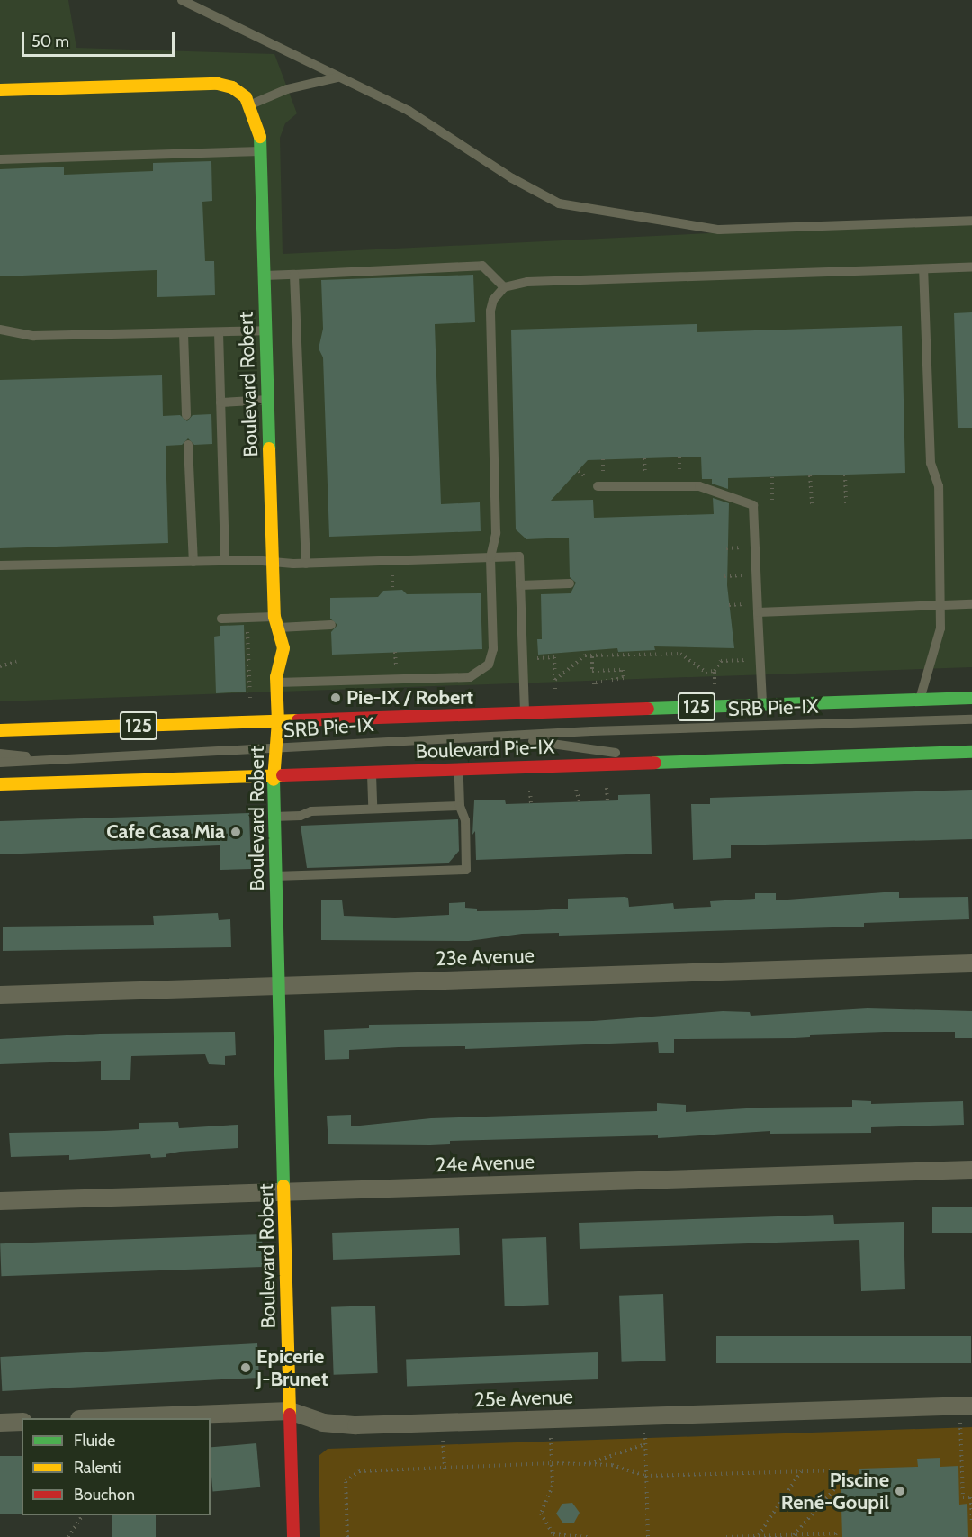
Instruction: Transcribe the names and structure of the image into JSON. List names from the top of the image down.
{
  "streets": {
    "main road": ["Boulevard Robert", "125", "Boulevard Pie-IX"],
    "street": ["23e Avenue", "24e Avenue", "25e Avenue"],
    "lane": ["SRB Pie-IX"]
  },
  "crossings": [
    ["Boulevard Robert", "SRB Pie-IX"],
    ["Boulevard Robert", "Boulevard Pie-IX"],
    ["Boulevard Robert", "23e Avenue"],
    ["Boulevard Robert", "24e Avenue"],
    ["Boulevard Robert", "25e Avenue"],
    ["SRB Pie-IX", "Boulevard Pie-IX"]
  ],
  "places": [
    "Pie-IX / Robert",
    "Cafe Casa Mia",
    "Epicerie J-Brunet",
    "Piscine René-Goupil"
  ],
  "legend": ["Fluide", "Ralenti", "Bouchon"],
  "scale_bar": "50 m"
}
